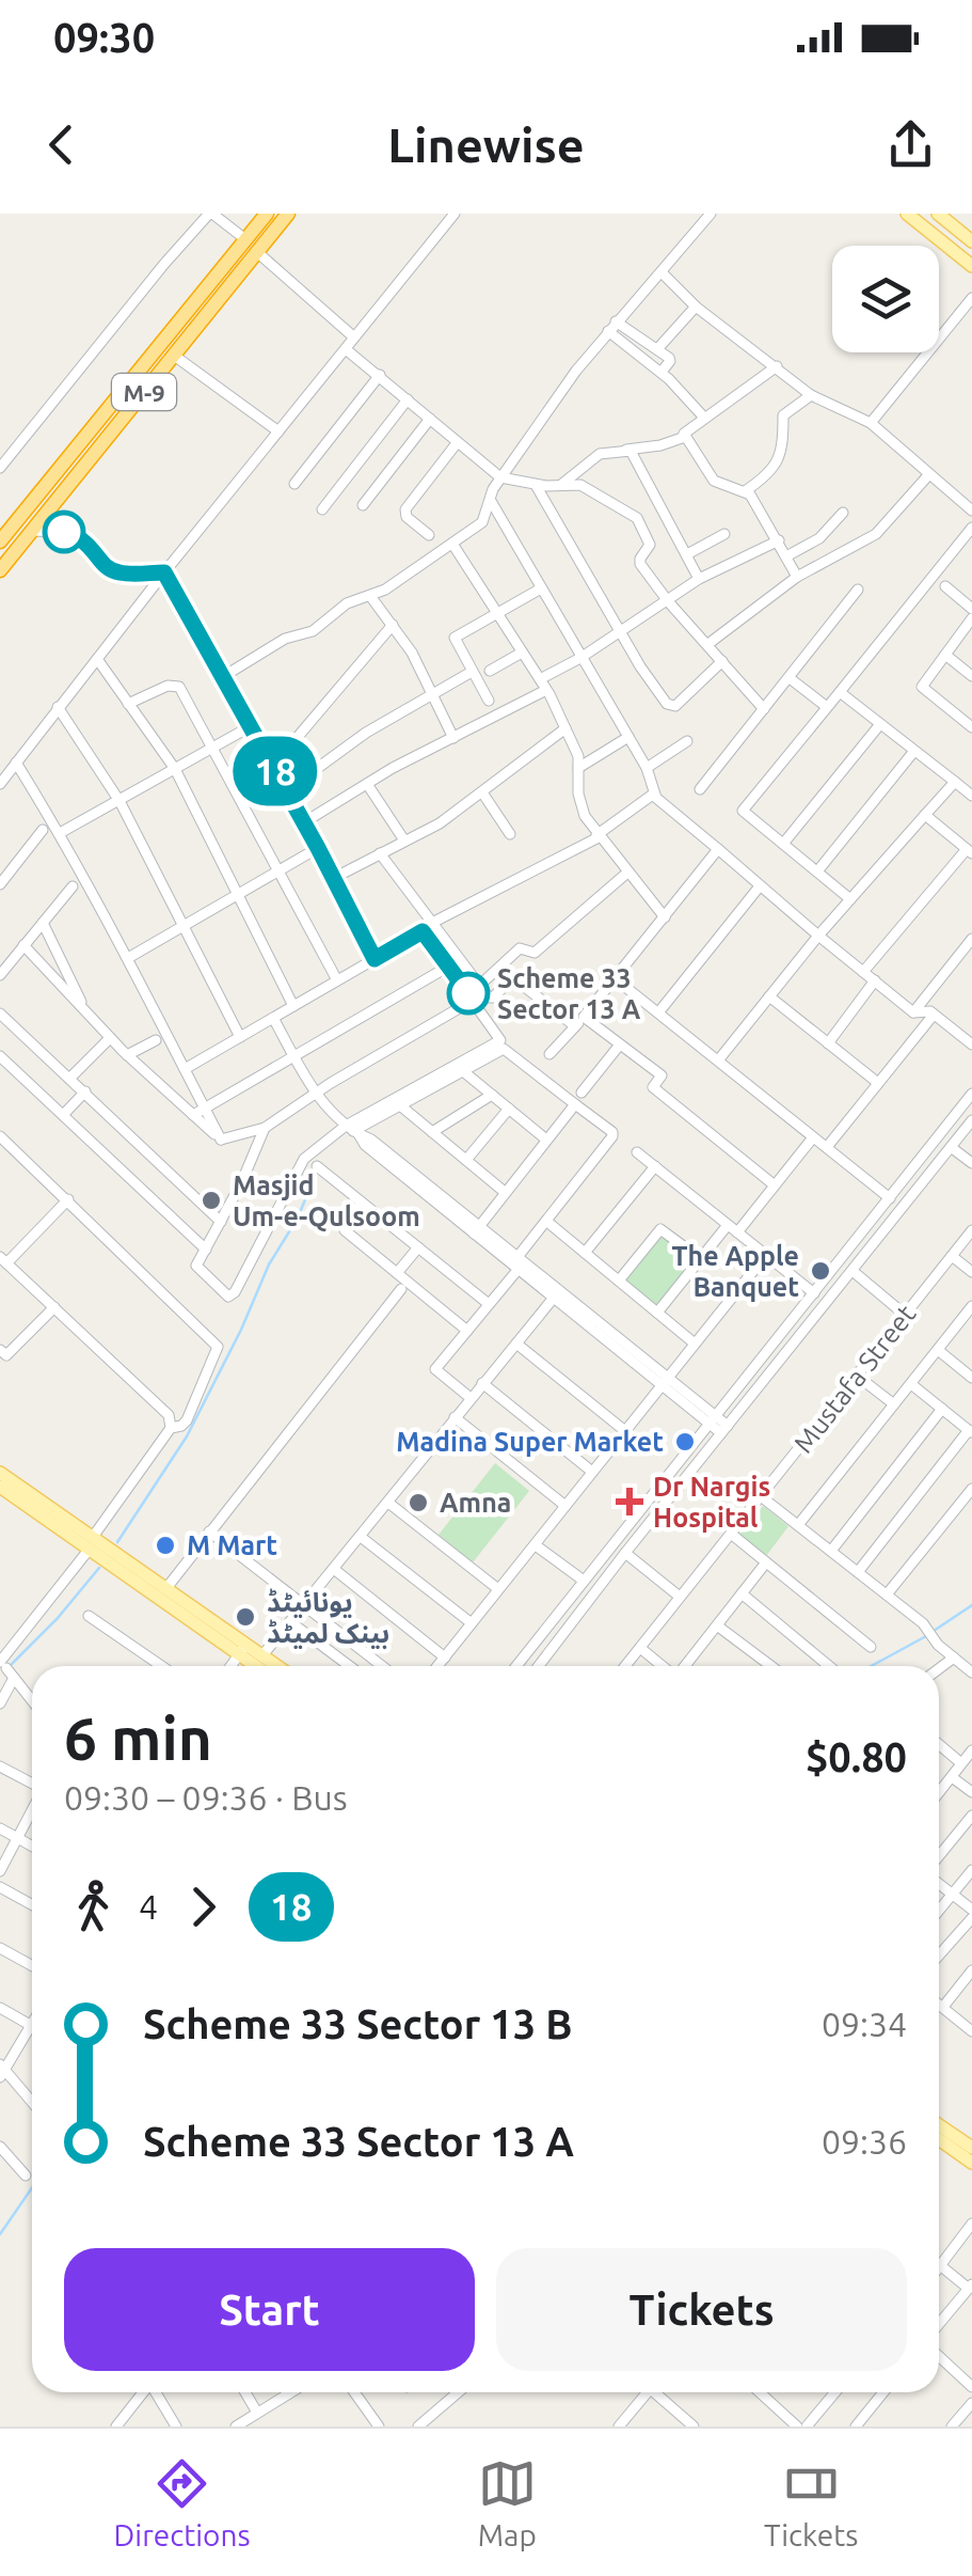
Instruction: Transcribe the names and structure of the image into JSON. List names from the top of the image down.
{
  "streets": {
    "highway": ["M-9"],
    "street": ["Mustafa Street"]
  },
  "places": {
    "other": [
      "Scheme 33 Sector 13 A",
      "Masjid Um-e-Qulsoom",
      "The Apple Banquet",
      "Madina Super Market",
      "Amna",
      "M Mart",
      "یونائیٹڈ بینک لمیٹڈ"
    ],
    "health": ["Dr Nargis Hospital"]
  },
  "lines": ["bus line 18"],
  "page": {
    "status": "09:30",
    "header": "Linewise",
    "on_map": "18",
    "heading": ["6 min", "09:30 – 09:36 · Bus", "$0.80"],
    "legs": ["4", "18"],
    "list": [
      {
        "name": "Scheme 33 Sector 13 B",
        "value": "09:34"
      },
      {
        "name": "Scheme 33 Sector 13 A",
        "value": "09:36"
      }
    ],
    "buttons": ["Start", "Tickets"],
    "tabs": ["Directions", "Map", "Tickets"]
  }
}
